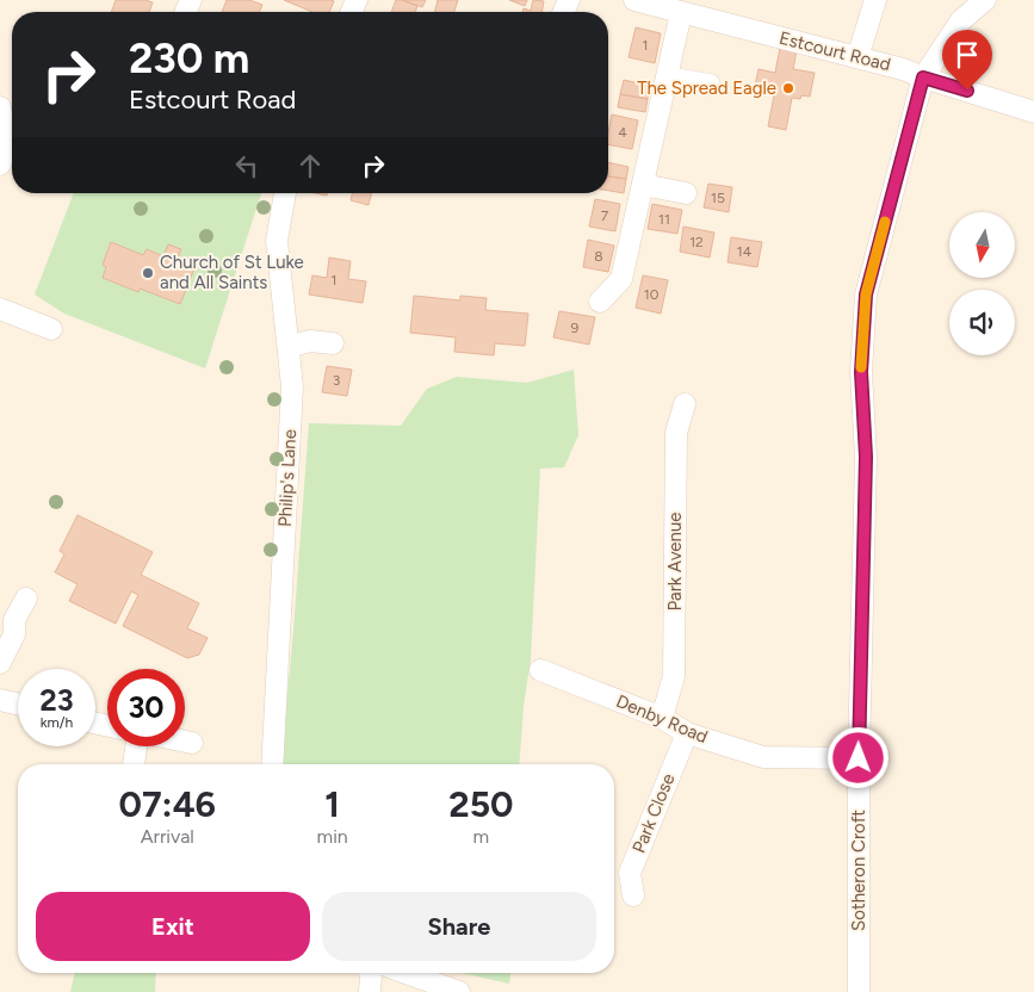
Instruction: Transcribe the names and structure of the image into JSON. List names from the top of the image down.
{
  "streets": {
    "street": [
      "Estcourt Road",
      "Philip's Lane",
      "Park Avenue",
      "Denby Road",
      "Park Close",
      "Sotheron Croft"
    ]
  },
  "crossings": [
    ["Estcourt Road", "Sotheron Croft"],
    ["Park Avenue", "Denby Road"],
    ["Denby Road", "Park Close"],
    ["Denby Road", "Sotheron Croft"]
  ],
  "places": ["The Spread Eagle", "Church of St Luke and All Saints"],
  "house_numbers": [
    "1",
    "4",
    "15",
    "7",
    "11",
    "12",
    "14",
    "8",
    "1",
    "10",
    "9",
    "3"
  ],
  "north": "bottom",
  "page": {
    "turn": ["230 m", "Estcourt Road"],
    "speed": "23 km/h",
    "limit": "30",
    "eta": [
      "07:46",
      "Arrival",
      "1",
      "min",
      "250",
      "m"
    ],
    "buttons": ["Exit", "Share"]
  }
}
